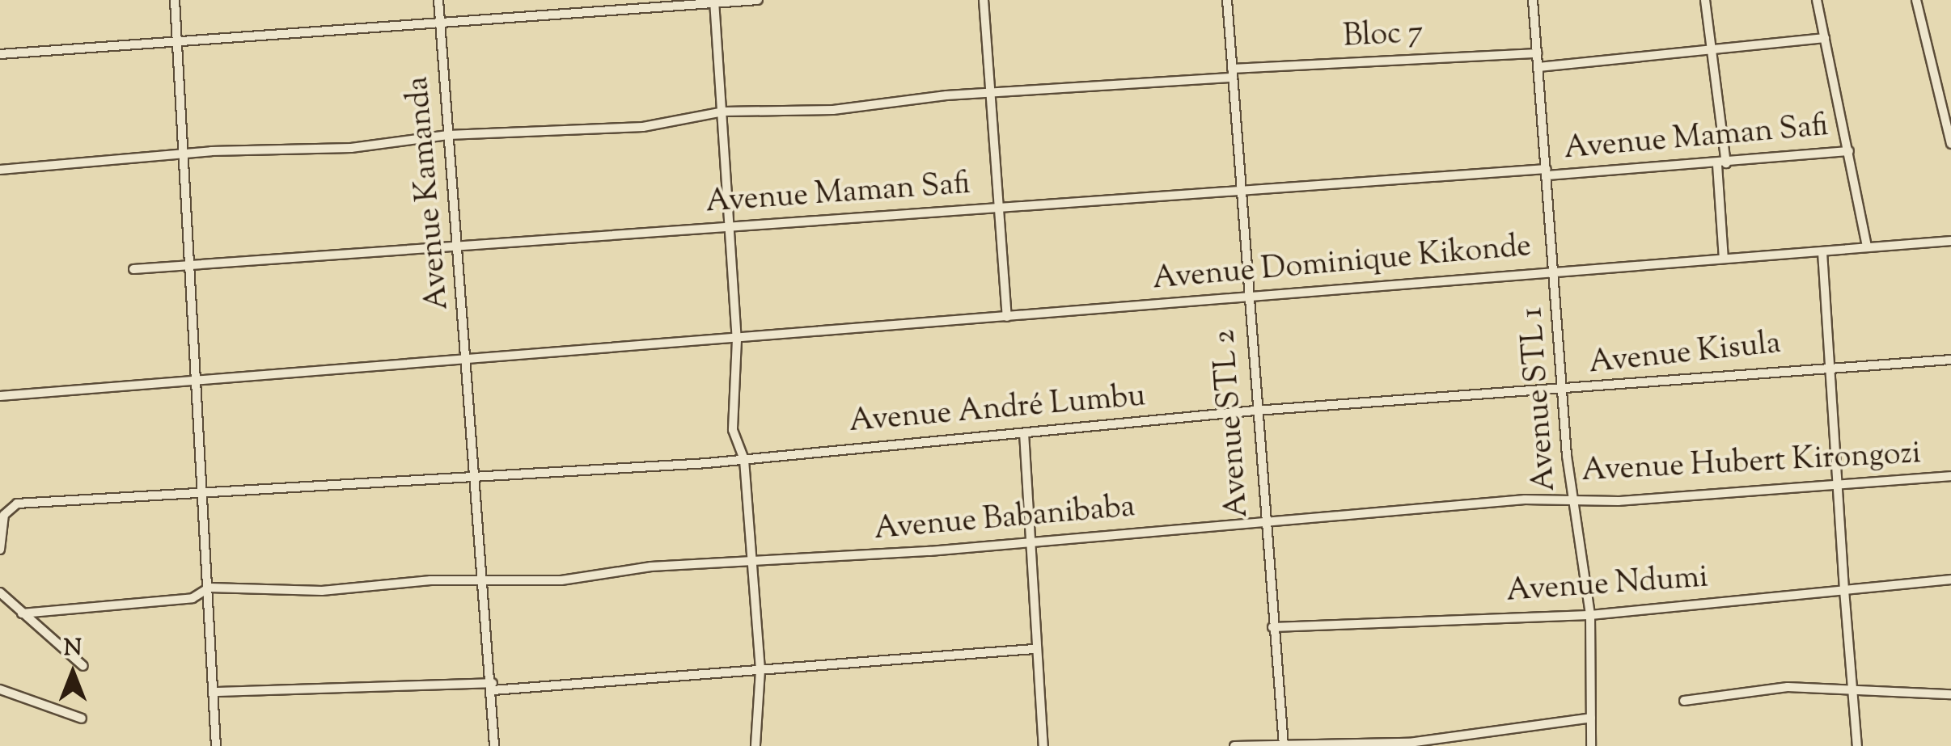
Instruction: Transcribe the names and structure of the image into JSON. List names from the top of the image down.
{
  "streets": {
    "street": [
      "Bloc 7",
      "Avenue Maman Safi",
      "Avenue Kamanda",
      "Avenue Dominique Kikonde",
      "Avenue Kisula",
      "Avenue STL 1",
      "Avenue André Lumbu",
      "Avenue STL 2",
      "Avenue Hubert Kirongozi",
      "Avenue Babanibaba",
      "Avenue Ndumi"
    ]
  },
  "crossings": [
    ["Bloc 7", "Avenue Kamanda"],
    ["Bloc 7", "Avenue STL 1"],
    ["Bloc 7", "Avenue STL 2"],
    ["Avenue Maman Safi", "Avenue Kamanda"],
    ["Avenue Maman Safi", "Avenue STL 1"],
    ["Avenue Maman Safi", "Avenue STL 2"],
    ["Avenue Kamanda", "Avenue Dominique Kikonde"],
    ["Avenue Dominique Kikonde", "Avenue STL 1"],
    ["Avenue Dominique Kikonde", "Avenue STL 2"],
    ["Avenue Kisula", "Avenue STL 1"],
    ["Avenue Kisula", "Avenue André Lumbu"],
    ["Avenue Kisula", "Avenue STL 2"],
    ["Avenue STL 1", "Avenue Hubert Kirongozi"],
    ["Avenue STL 1", "Avenue Ndumi"],
    ["Avenue André Lumbu", "Avenue STL 2"],
    ["Avenue STL 2", "Avenue Hubert Kirongozi"],
    ["Avenue STL 2", "Avenue Babanibaba"],
    ["Avenue STL 2", "Avenue Ndumi"],
    ["Avenue Hubert Kirongozi", "Avenue Babanibaba"]
  ],
  "north": "top"
}
